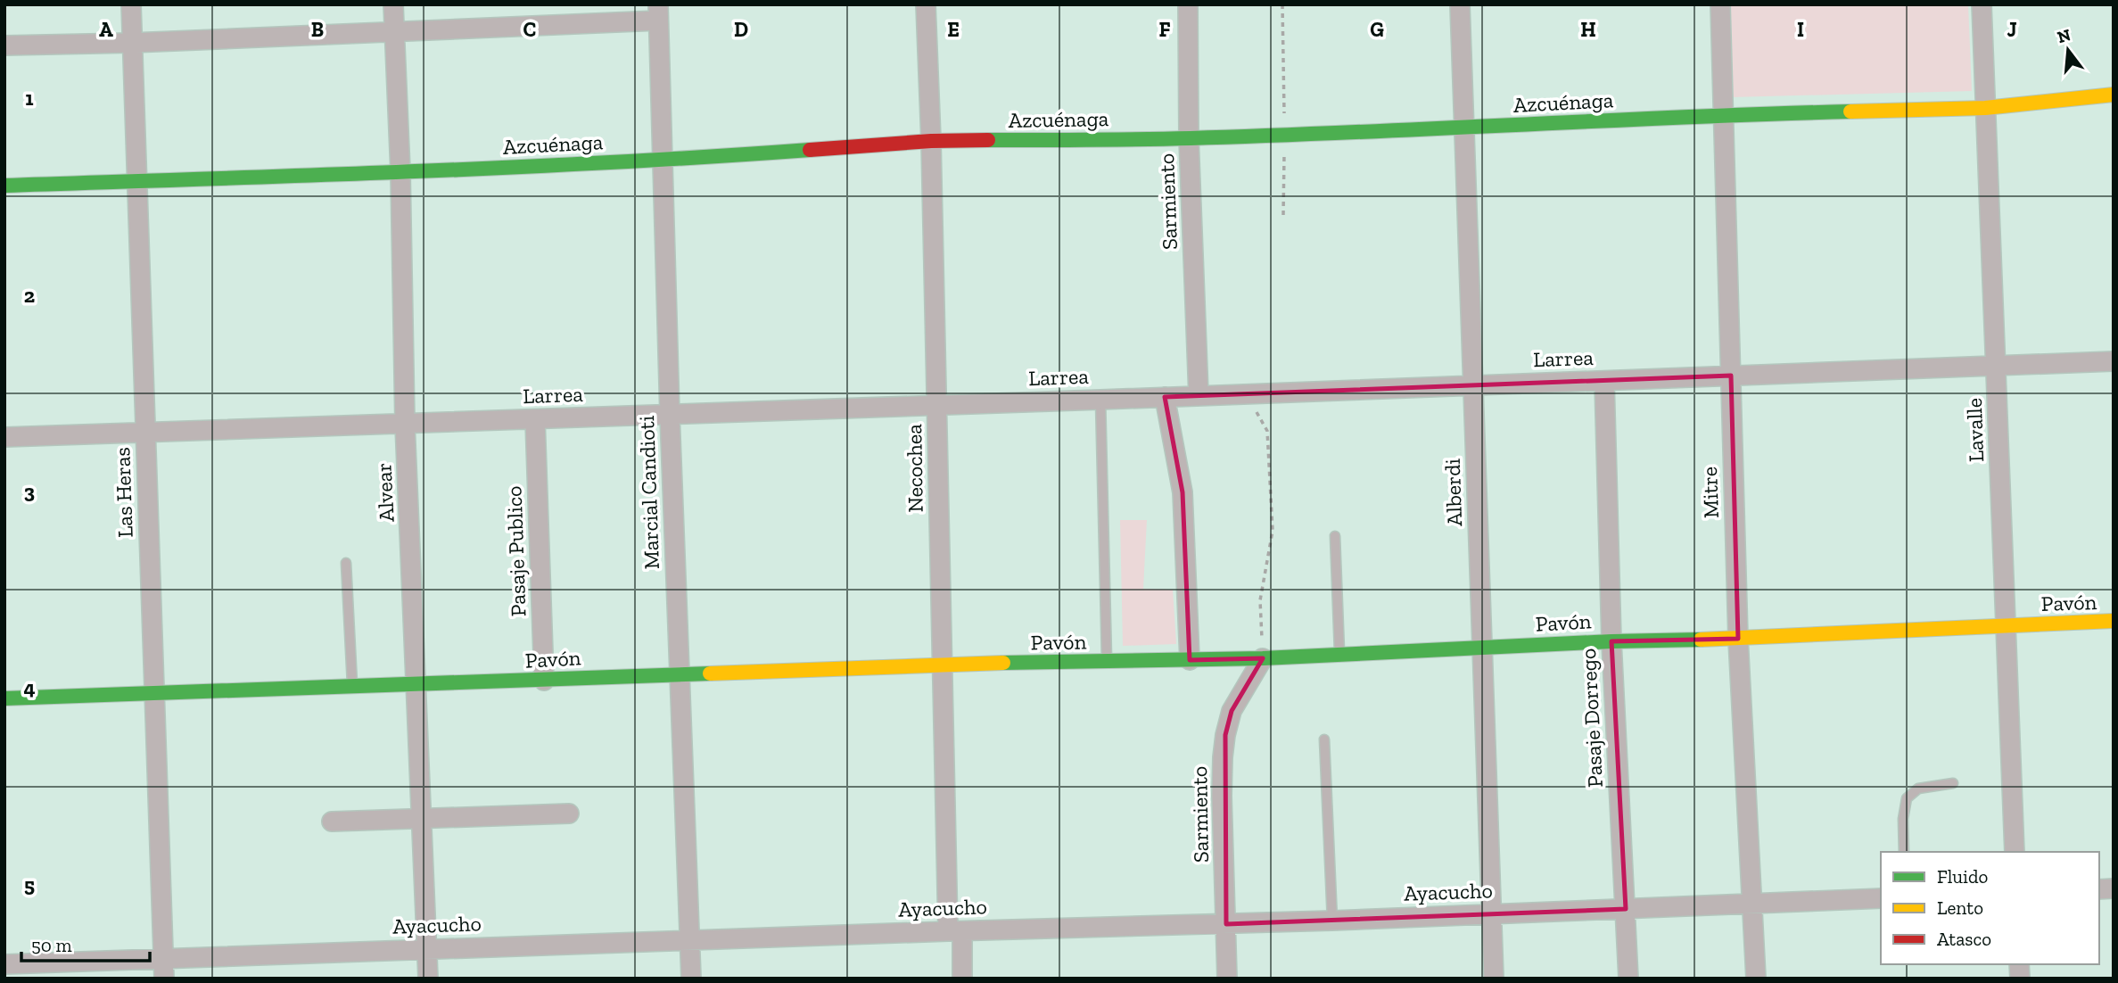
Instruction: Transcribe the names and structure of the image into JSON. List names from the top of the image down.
{
  "streets": {
    "street": [
      "Azcuénaga",
      "Sarmiento",
      "Larrea",
      "Lavalle",
      "Necochea",
      "Las Heras",
      "Alvear",
      "Marcial Candioti",
      "Alberdi",
      "Mitre",
      "Pasaje Publico",
      "Pavón",
      "Pasaje Dorrego",
      "Ayacucho"
    ]
  },
  "crossings": [
    ["Azcuénaga", "Sarmiento"],
    ["Azcuénaga", "Lavalle"],
    ["Azcuénaga", "Necochea"],
    ["Azcuénaga", "Las Heras"],
    ["Azcuénaga", "Alvear"],
    ["Azcuénaga", "Marcial Candioti"],
    ["Azcuénaga", "Alberdi"],
    ["Azcuénaga", "Mitre"],
    ["Sarmiento", "Larrea"],
    ["Sarmiento", "Pavón"],
    ["Sarmiento", "Ayacucho"],
    ["Larrea", "Lavalle"],
    ["Larrea", "Necochea"],
    ["Larrea", "Las Heras"],
    ["Larrea", "Alvear"],
    ["Larrea", "Marcial Candioti"],
    ["Larrea", "Alberdi"],
    ["Larrea", "Mitre"],
    ["Larrea", "Pasaje Publico"],
    ["Larrea", "Pasaje Dorrego"],
    ["Lavalle", "Pavón"],
    ["Necochea", "Pavón"],
    ["Necochea", "Ayacucho"],
    ["Las Heras", "Pavón"],
    ["Las Heras", "Ayacucho"],
    ["Alvear", "Pavón"],
    ["Alvear", "Ayacucho"],
    ["Marcial Candioti", "Pavón"],
    ["Marcial Candioti", "Ayacucho"],
    ["Alberdi", "Pavón"],
    ["Alberdi", "Ayacucho"],
    ["Mitre", "Pavón"],
    ["Mitre", "Ayacucho"],
    ["Pasaje Publico", "Pavón"],
    ["Pavón", "Pasaje Dorrego"],
    ["Pasaje Dorrego", "Ayacucho"]
  ],
  "legend": ["Fluido", "Lento", "Atasco"],
  "scale_bar": "50 m",
  "north": "top",
  "grid": {
    "columns": [
      "A",
      "B",
      "C",
      "D",
      "E",
      "F",
      "G",
      "H",
      "I",
      "J"
    ],
    "rows": [
      "1",
      "2",
      "3",
      "4",
      "5"
    ]
  }
}
